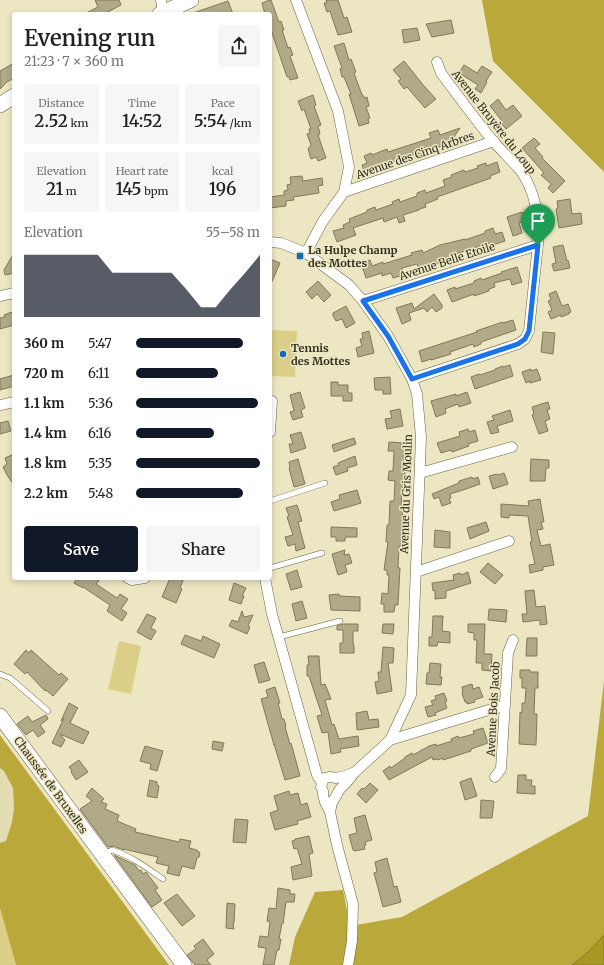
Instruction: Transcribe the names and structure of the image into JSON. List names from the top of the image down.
{
  "streets": {
    "main road": ["Chaussée de Bruxelles"],
    "street": [
      "Avenue Bruyère du Loup",
      "Avenue des Cinq Arbres",
      "Avenue Belle Etoile",
      "Avenue du Gris Moulin",
      "Avenue Bois Jacob"
    ]
  },
  "crossings": [
    ["Avenue Bruyère du Loup", "Avenue des Cinq Arbres"],
    ["Avenue Bruyère du Loup", "Avenue Belle Etoile"],
    ["Avenue Bruyère du Loup", "Avenue du Gris Moulin"],
    ["Avenue Belle Etoile", "Avenue du Gris Moulin"]
  ],
  "places": {
    "transit": ["La Hulpe Champ des Mottes"],
    "other": ["Tennis des Mottes"]
  },
  "page": {
    "heading": ["Evening run", "21:23 · 7 × 360 m"],
    "stats": [
      ["Distance", "2.52 km"],
      ["Time", "14:52"],
      ["Pace", "5:54 /km"],
      ["Elevation", "21 m"],
      ["Heart rate", "145 bpm"],
      ["kcal", "196"]
    ],
    "chart": ["Elevation", "55–58 m"],
    "list": [
      {
        "name": "360 m",
        "note": "5:47"
      },
      {
        "name": "720 m",
        "note": "6:11"
      },
      {
        "name": "1.1 km",
        "note": "5:36"
      },
      {
        "name": "1.4 km",
        "note": "6:16"
      },
      {
        "name": "1.8 km",
        "note": "5:35"
      },
      {
        "name": "2.2 km",
        "note": "5:48"
      }
    ],
    "buttons": ["Save", "Share"]
  }
}
